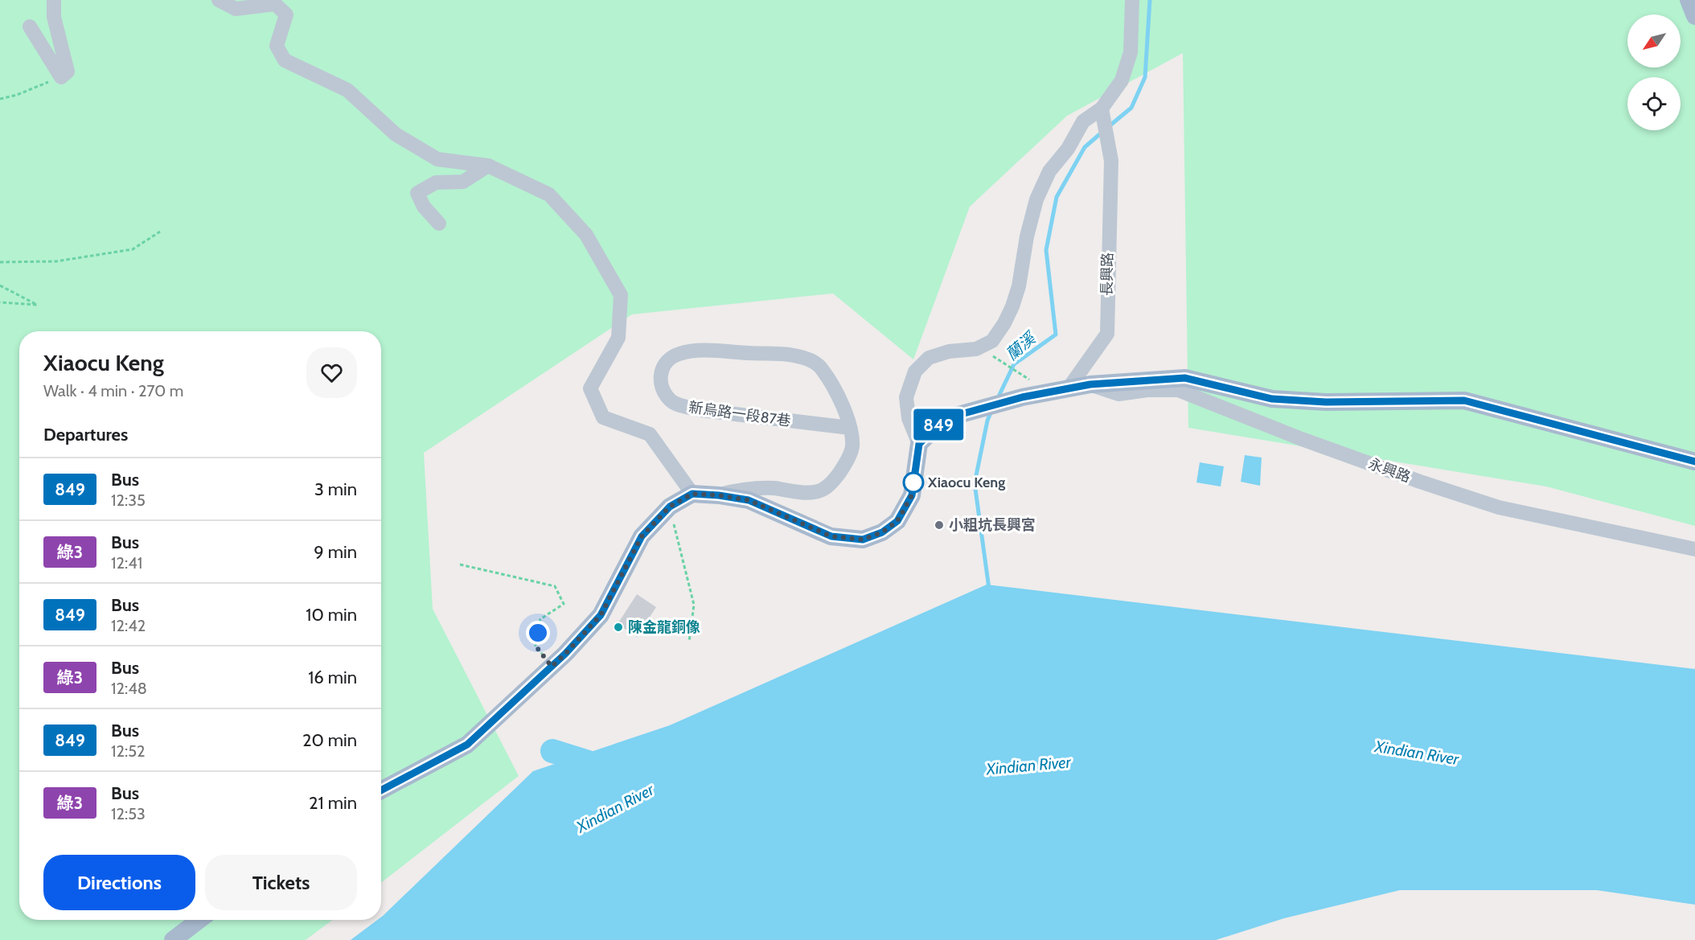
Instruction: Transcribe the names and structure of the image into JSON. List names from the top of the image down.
{
  "streets": {
    "street": ["長興路", "新烏路一段87巷", "永興路"]
  },
  "water": ["蘭溪", "Xindian River"],
  "places": ["Xiaocu Keng", "小粗坑長興宮", "陳金龍銅像"],
  "lines": ["bus line 849"],
  "north": "bottom left",
  "page": {
    "on_map": "849",
    "heading": [
      ["Xiaocu Keng", "Walk · 4 min · 270 m"],
      "Departures"
    ],
    "list": [
      {
        "mark": "849",
        "name": "Bus",
        "note": "12:35",
        "value": "3 min"
      },
      {
        "mark": "綠3",
        "name": "Bus",
        "note": "12:41",
        "value": "9 min"
      },
      {
        "mark": "849",
        "name": "Bus",
        "note": "12:42",
        "value": "10 min"
      },
      {
        "mark": "綠3",
        "name": "Bus",
        "note": "12:48",
        "value": "16 min"
      },
      {
        "mark": "849",
        "name": "Bus",
        "note": "12:52",
        "value": "20 min"
      },
      {
        "mark": "綠3",
        "name": "Bus",
        "note": "12:53",
        "value": "21 min"
      }
    ],
    "buttons": ["Directions", "Tickets"]
  }
}
